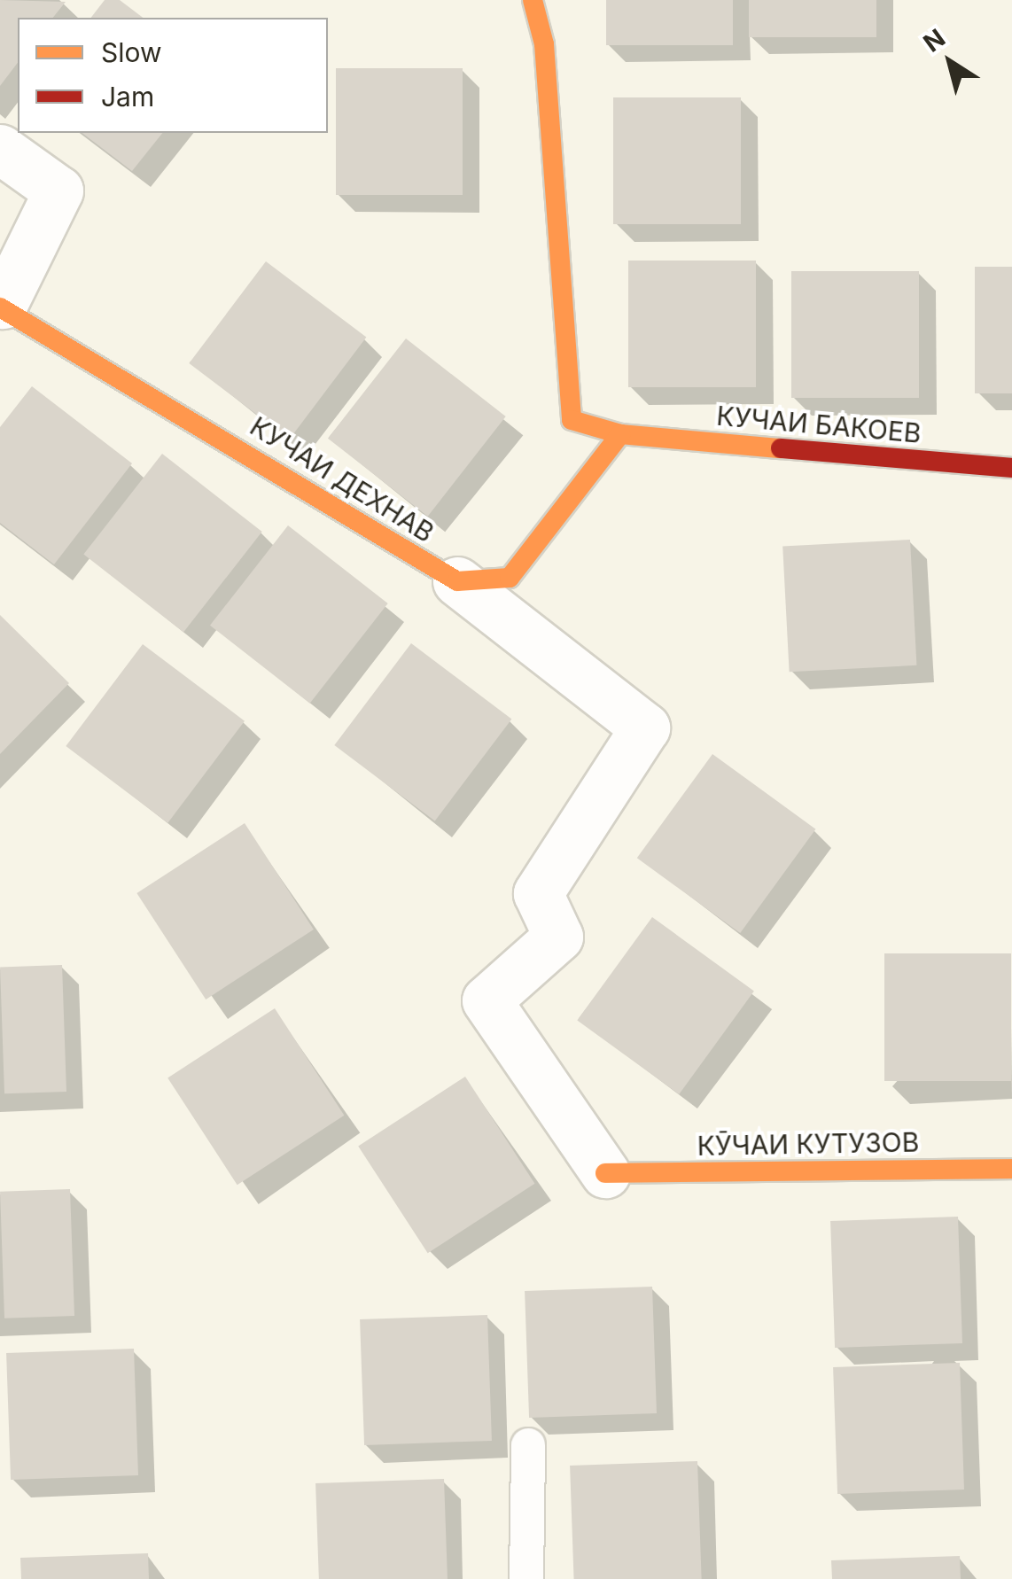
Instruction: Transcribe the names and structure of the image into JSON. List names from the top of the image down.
{
  "streets": {
    "street": ["КУЧАИ БАКОЕВ", "КУЧАИ ДЕХНАВ", "КӮЧАИ КУТУЗОВ"]
  },
  "legend": ["Slow", "Jam"],
  "north": "top left"
}
